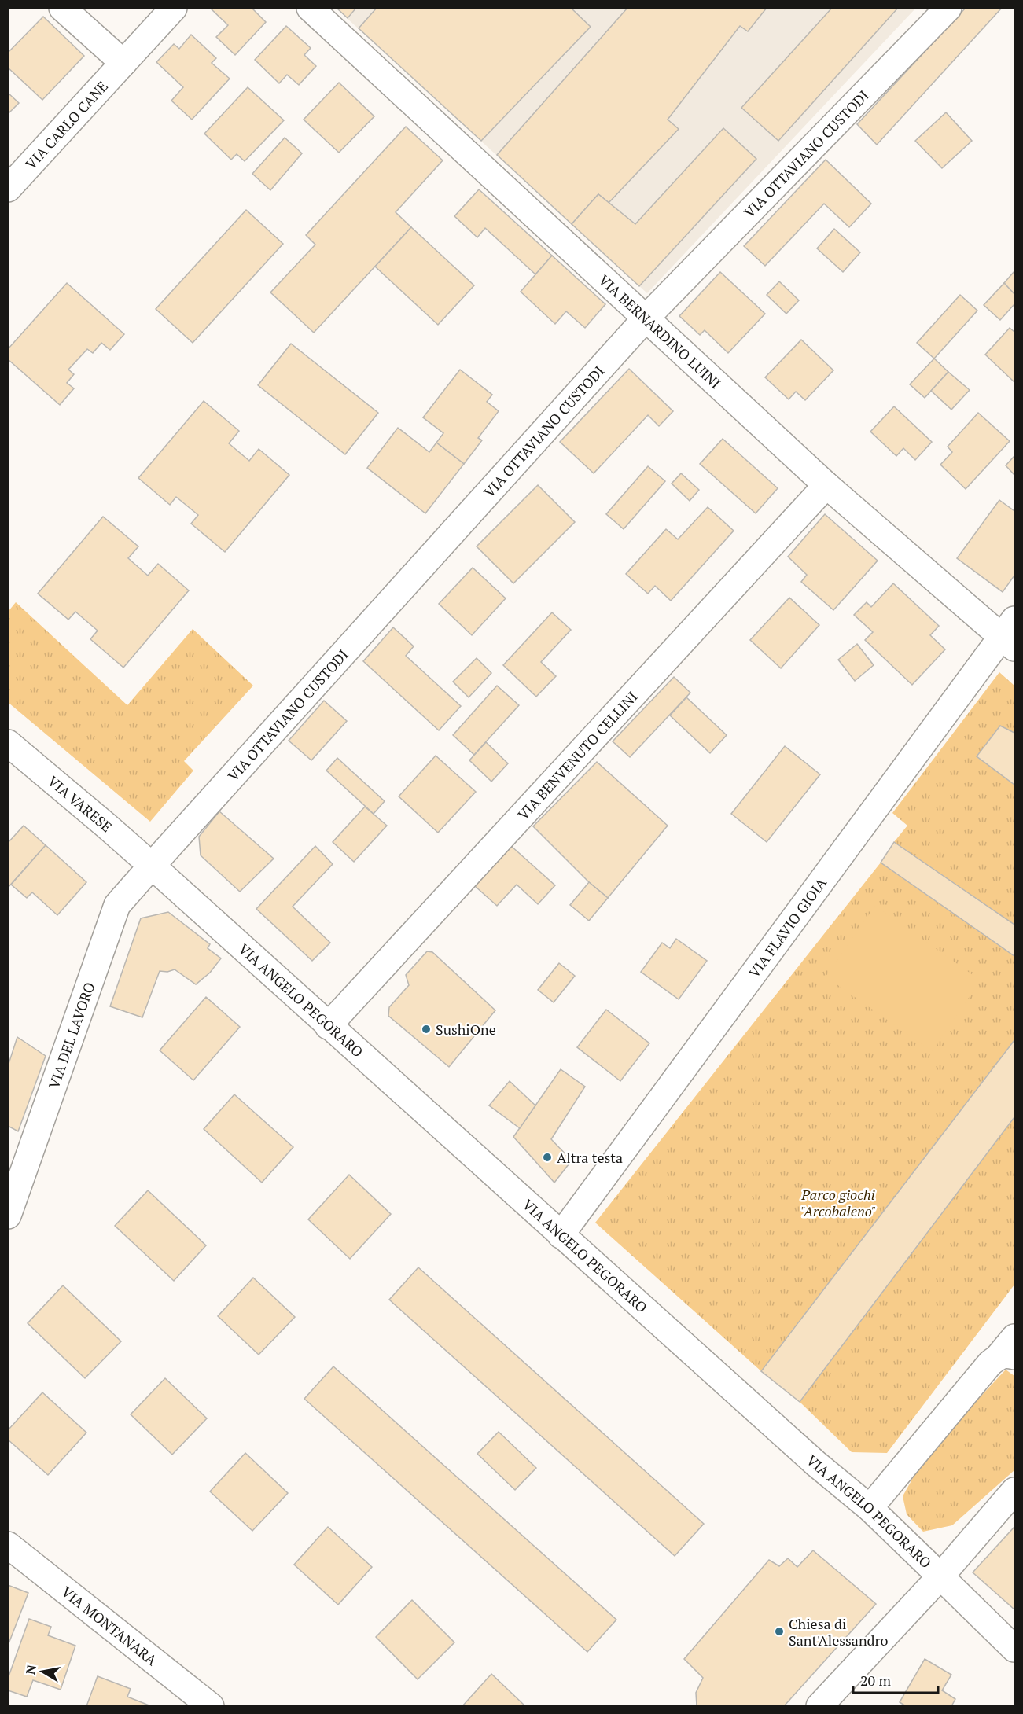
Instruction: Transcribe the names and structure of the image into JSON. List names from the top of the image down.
{
  "streets": {
    "street": [
      "VIA CARLO CANE",
      "VIA OTTAVIANO CUSTODI",
      "VIA BERNARDINO LUINI",
      "VIA BENVENUTO CELLINI",
      "VIA VARESE",
      "VIA FLAVIO GIOIA",
      "VIA ANGELO PEGORARO",
      "VIA DEL LAVORO",
      "VIA MONTANARA"
    ]
  },
  "crossings": [
    ["VIA OTTAVIANO CUSTODI", "VIA BERNARDINO LUINI"],
    ["VIA OTTAVIANO CUSTODI", "VIA VARESE"],
    ["VIA OTTAVIANO CUSTODI", "VIA ANGELO PEGORARO"],
    ["VIA OTTAVIANO CUSTODI", "VIA DEL LAVORO"],
    ["VIA BERNARDINO LUINI", "VIA BENVENUTO CELLINI"],
    ["VIA BERNARDINO LUINI", "VIA FLAVIO GIOIA"],
    ["VIA BENVENUTO CELLINI", "VIA ANGELO PEGORARO"],
    ["VIA VARESE", "VIA ANGELO PEGORARO"],
    ["VIA VARESE", "VIA DEL LAVORO"],
    ["VIA FLAVIO GIOIA", "VIA ANGELO PEGORARO"],
    ["VIA ANGELO PEGORARO", "VIA DEL LAVORO"]
  ],
  "parks": ["Parco giochi \"Arcobaleno\""],
  "places": ["SushiOne", "Altra testa", "Chiesa di Sant'Alessandro"],
  "scale_bar": "20 m",
  "north": "left"
}
